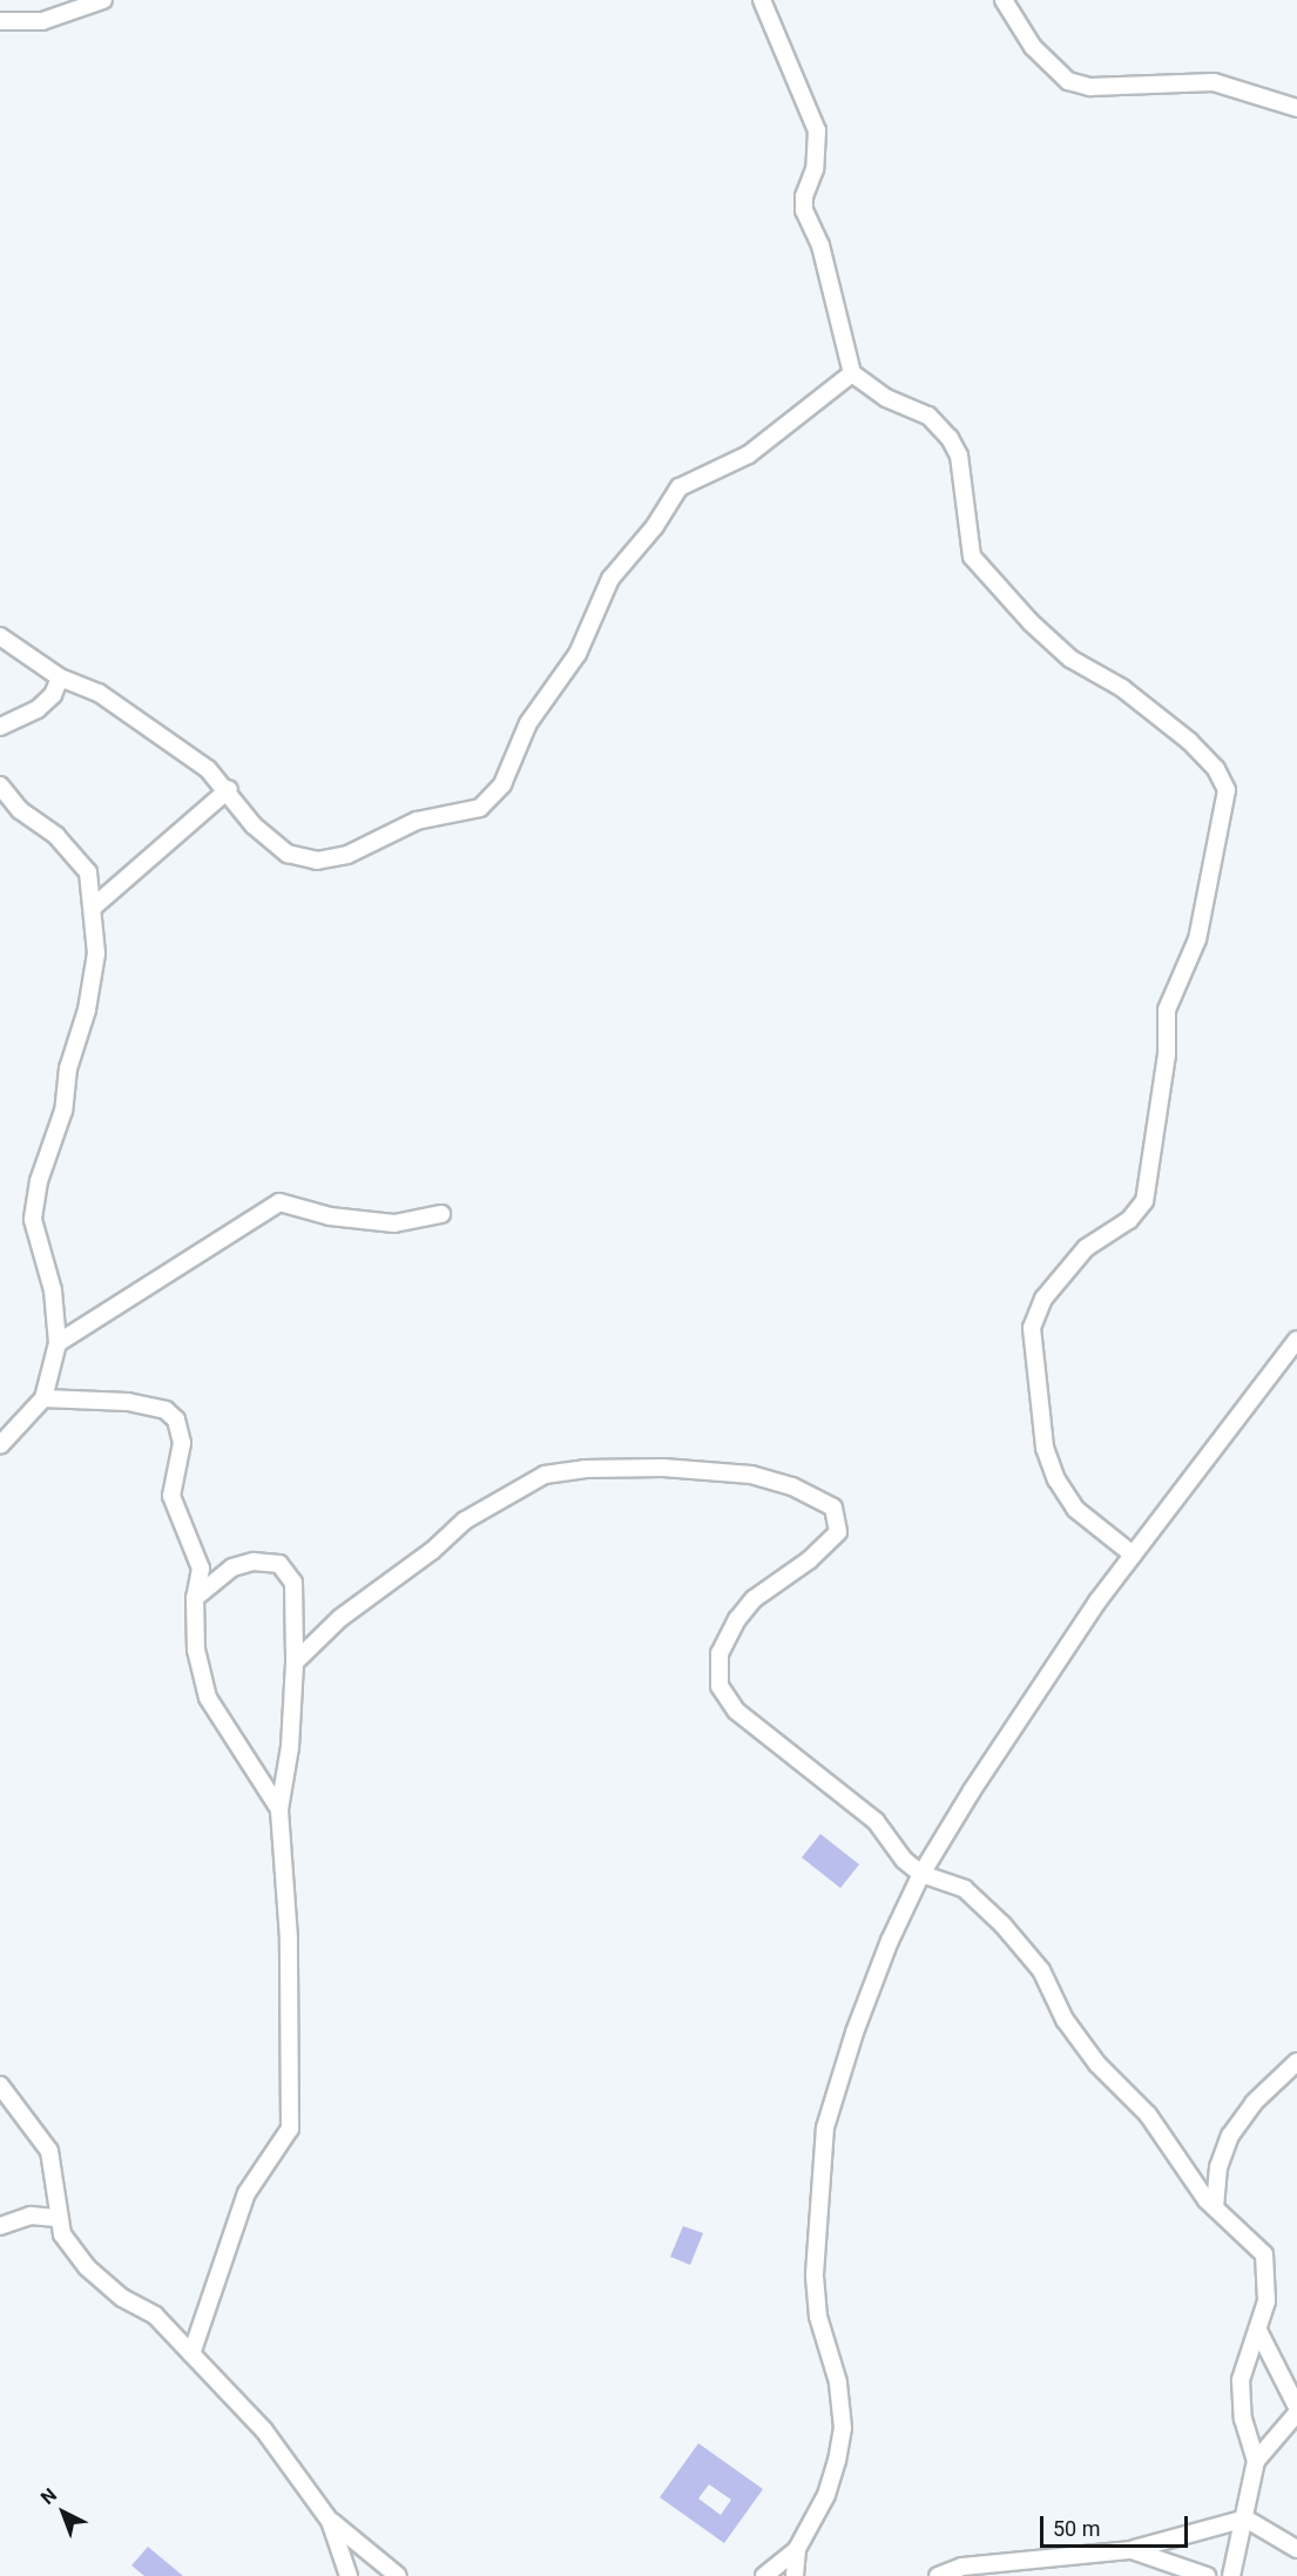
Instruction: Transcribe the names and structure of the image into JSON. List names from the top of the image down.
{
  "scale_bar": "50 m",
  "north": "top left"
}
